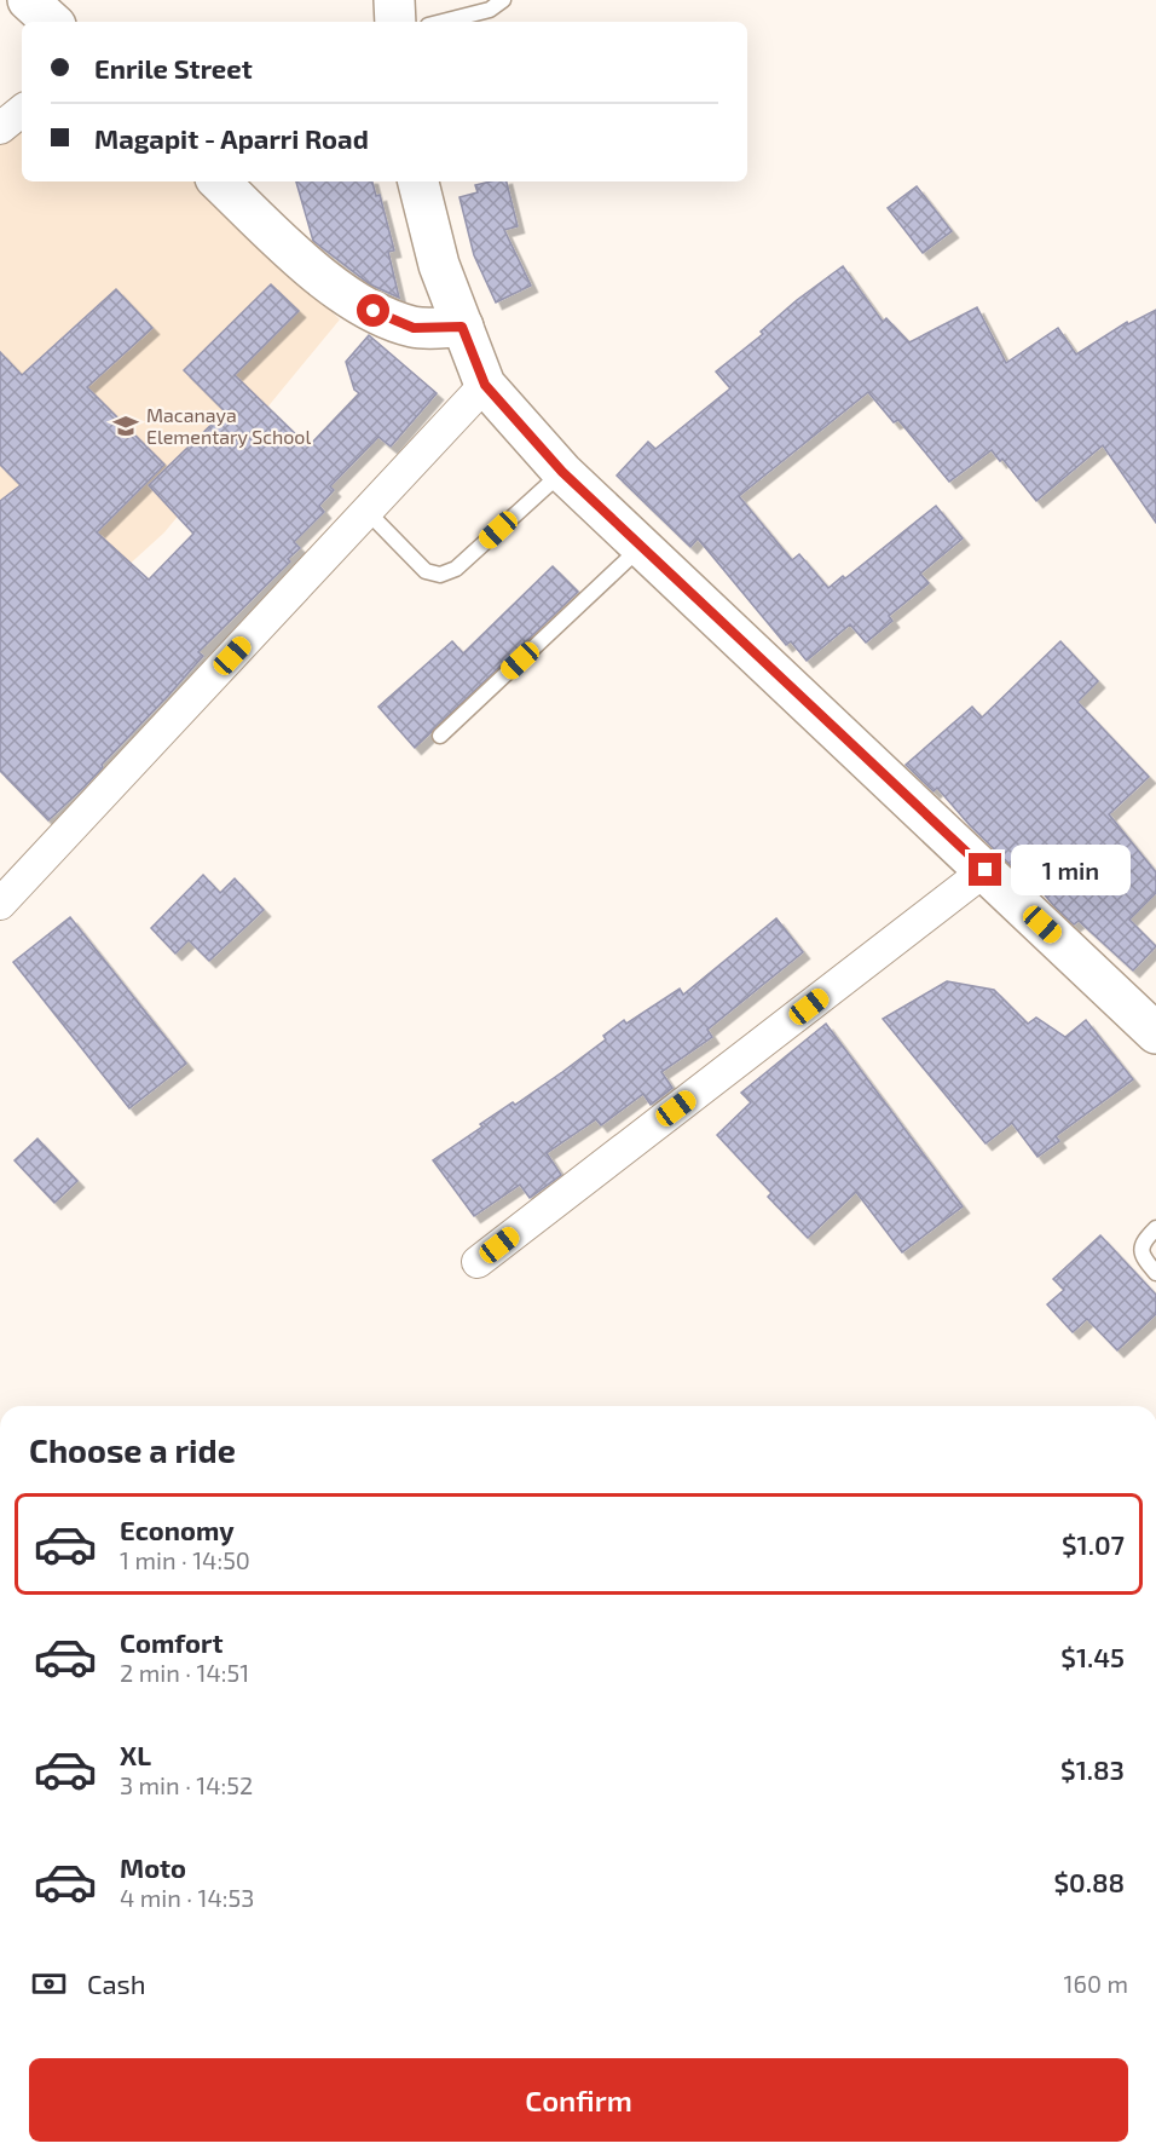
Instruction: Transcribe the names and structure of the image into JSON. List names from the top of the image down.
{
  "places": {
    "school or university": ["Macanaya Elementary School"]
  },
  "page": {
    "banner": ["Enrile Street", "Magapit - Aparri Road"],
    "bubble": "1 min",
    "heading": "Choose a ride",
    "list": [
      {
        "name": "Economy",
        "note": "1 min · 14:50",
        "value": "$1.07"
      },
      {
        "name": "Comfort",
        "note": "2 min · 14:51",
        "value": "$1.45"
      },
      {
        "name": "XL",
        "note": "3 min · 14:52",
        "value": "$1.83"
      },
      {
        "name": "Moto",
        "note": "4 min · 14:53",
        "value": "$0.88"
      }
    ],
    "pay": ["Cash", "160 m"],
    "buttons": "Confirm"
  }
}
